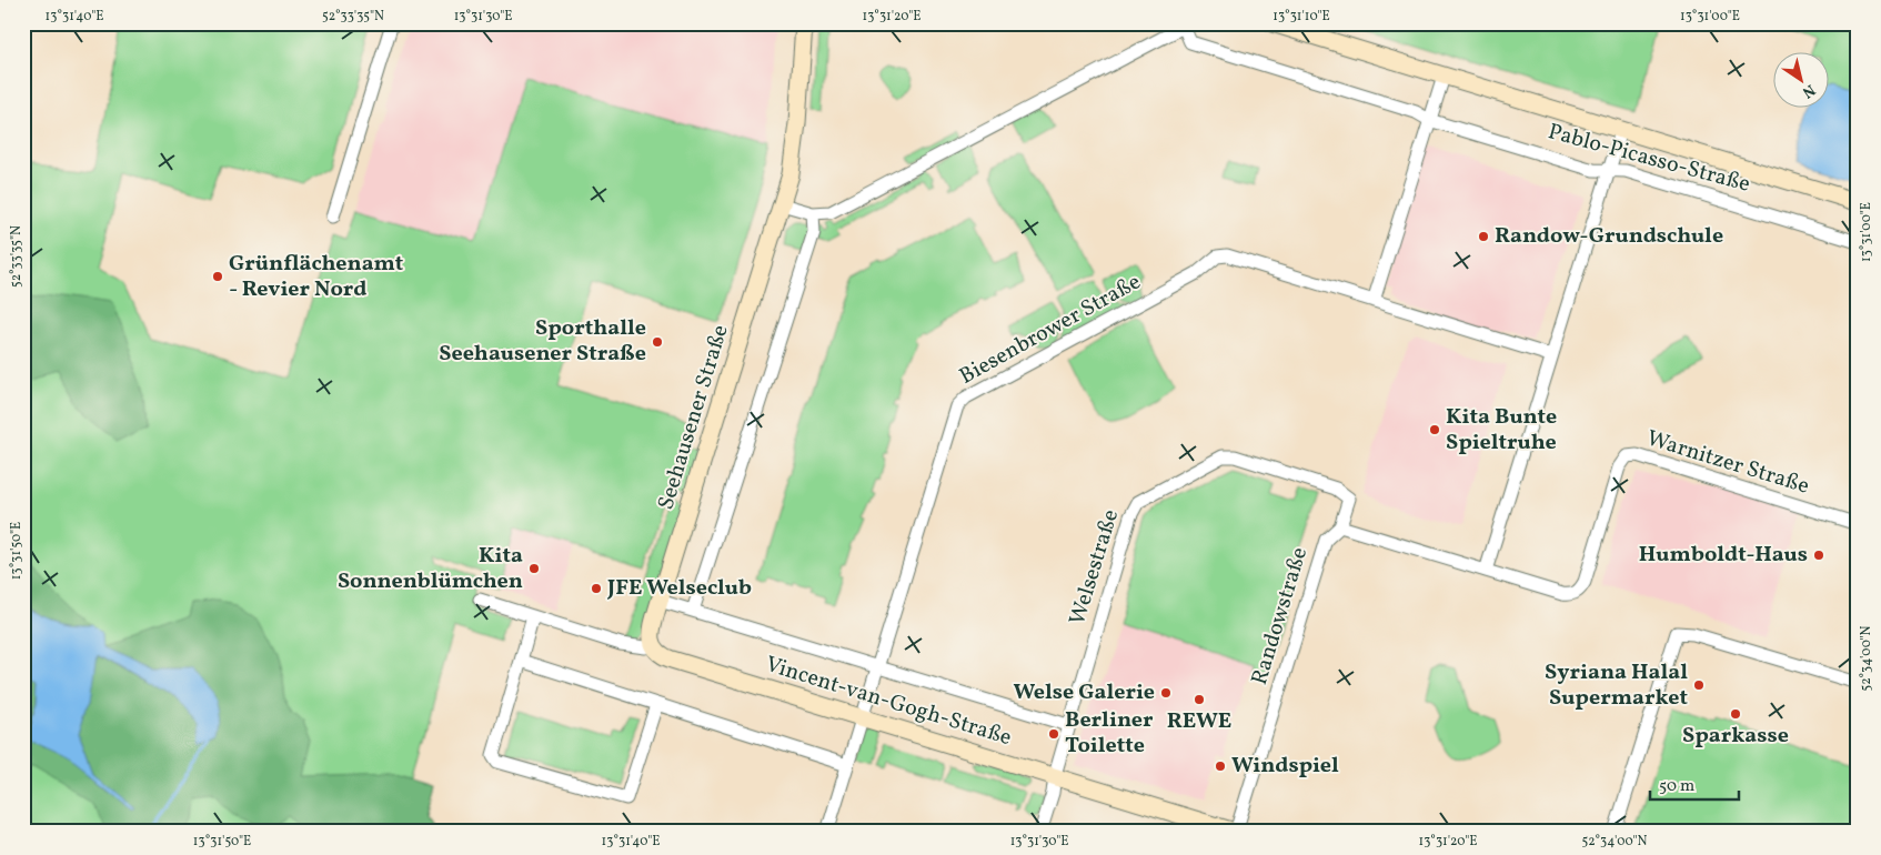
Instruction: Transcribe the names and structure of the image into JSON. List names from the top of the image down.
{
  "streets": {
    "street": [
      "Pablo-Picasso-Straße",
      "Biesenbrower Straße",
      "Seehausener Straße",
      "Warnitzer Straße",
      "Welsestraße",
      "Randowstraße",
      "Vincent-van-Gogh-Straße"
    ]
  },
  "crossings": [
    ["Biesenbrower Straße", "Vincent-van-Gogh-Straße"],
    ["Seehausener Straße", "Vincent-van-Gogh-Straße"],
    ["Welsestraße", "Randowstraße"],
    ["Welsestraße", "Vincent-van-Gogh-Straße"],
    ["Randowstraße", "Vincent-van-Gogh-Straße"]
  ],
  "places": [
    "Randow-Grundschule",
    "Grünflächenamt - Revier Nord",
    "Sporthalle Seehausener Straße",
    "Kita Bunte Spieltruhe",
    "Humboldt-Haus",
    "Kita Sonnenblümchen",
    "JFE Welseclub",
    "Syriana Halal Supermarket",
    "Welse Galerie",
    "REWE",
    "Sparkasse",
    "Berliner Toilette",
    "Windspiel"
  ],
  "scale_bar": "50 m",
  "north": "bottom right",
  "coordinates": [
    "13°31'40\"E",
    "52°33'35\"N",
    "13°31'30\"E",
    "13°31'20\"E",
    "13°31'10\"E",
    "13°31'00\"E",
    "13°31'50\"E",
    "52°34'00\"N"
  ]
}
